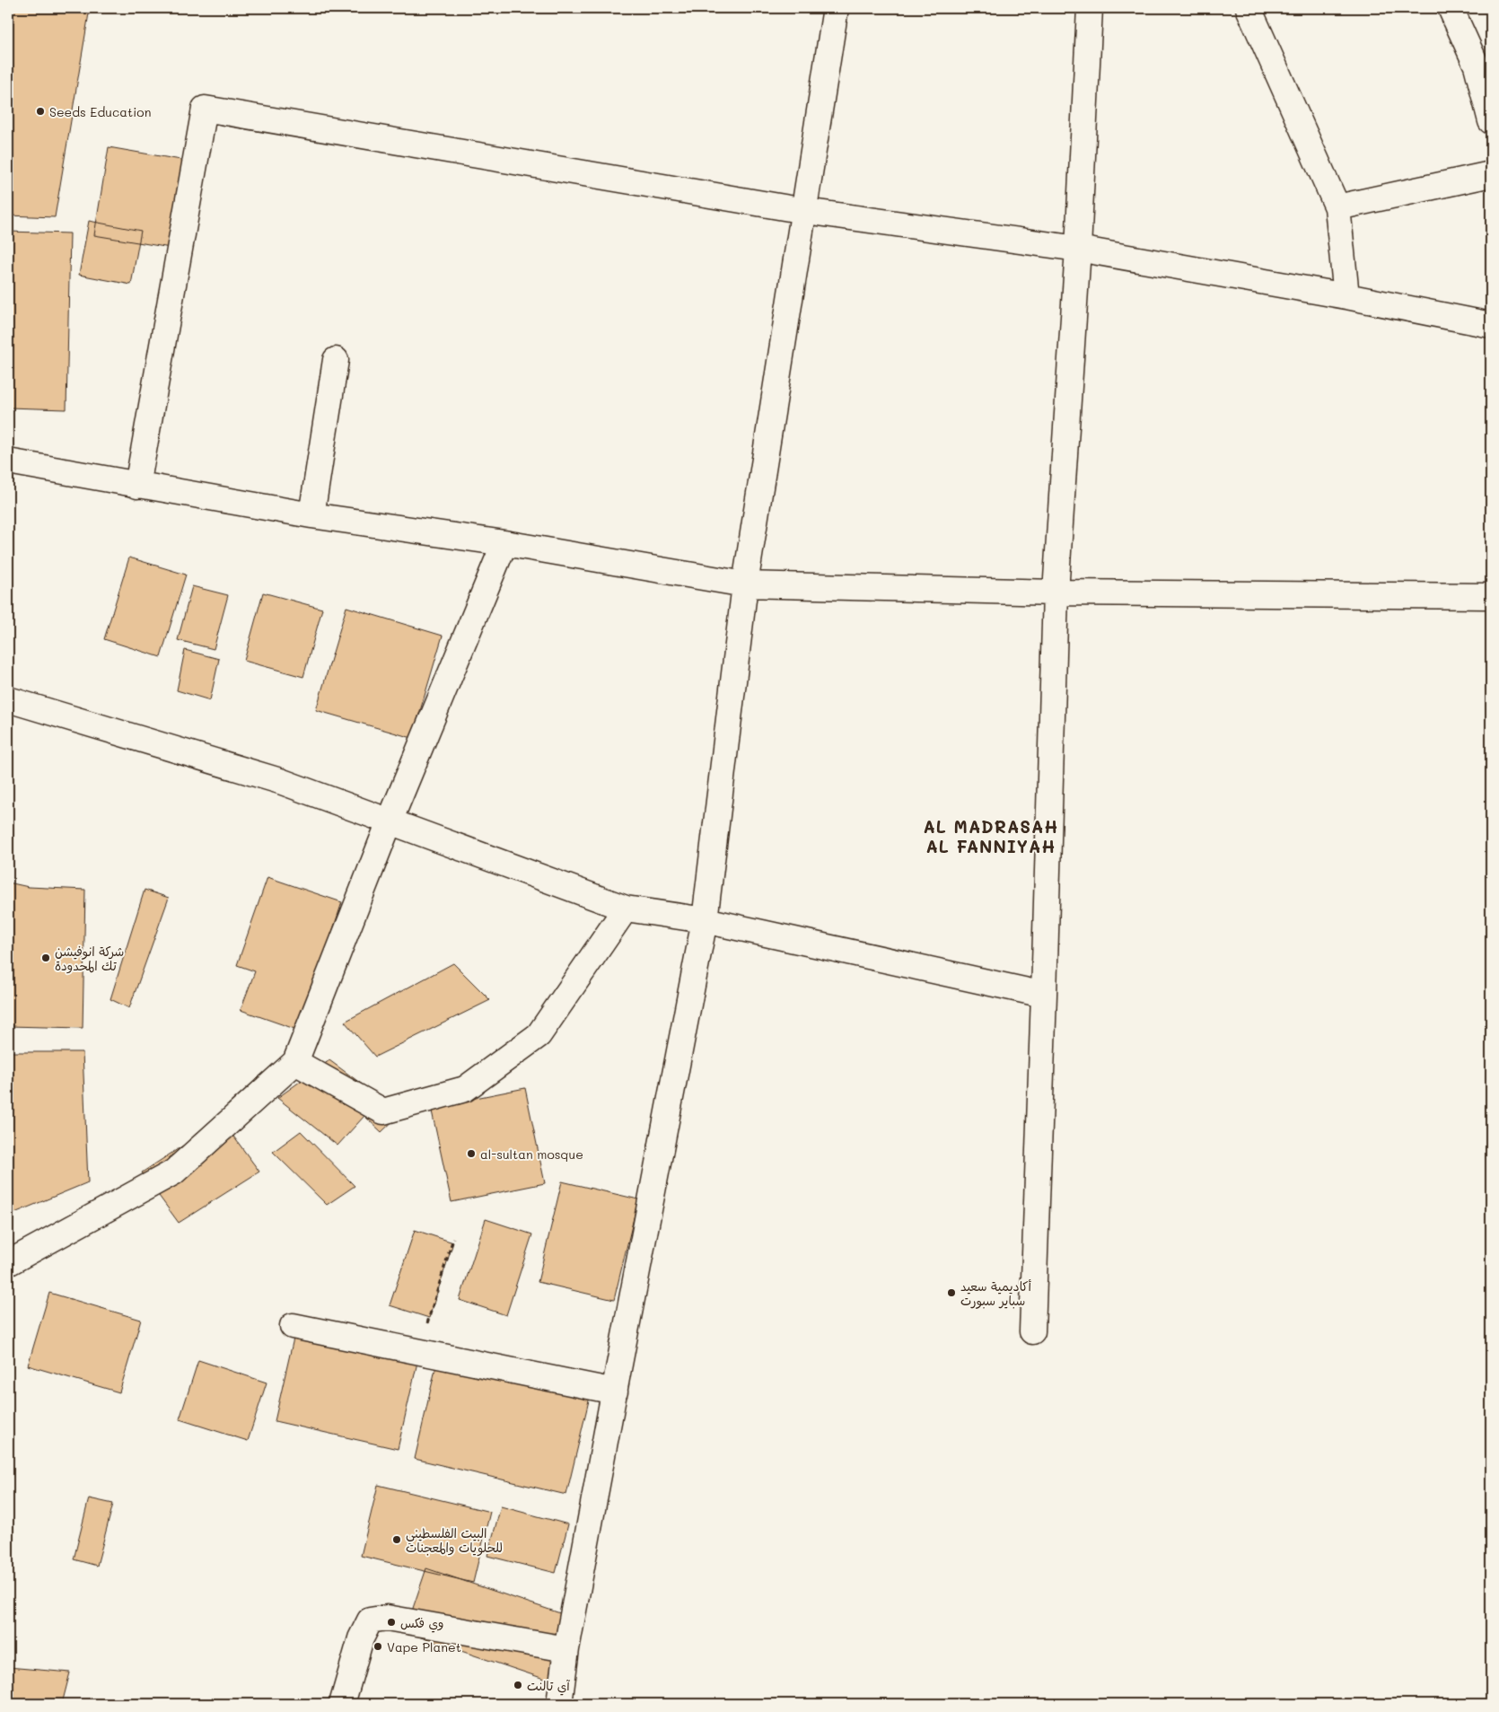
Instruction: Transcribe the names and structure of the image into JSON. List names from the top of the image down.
{
  "districts": ["AL MADRASAH AL FANNIYAH"],
  "places": [
    "Seeds Education",
    "شركة انوفيشن تك المحدودة",
    "al-sultan mosque",
    "أكاديمية سعيد سباير سبورت",
    "البيت الفلسطيني للحلويات والمعجنات",
    "وي فكس",
    "Vape Planet",
    "آي تالنت"
  ]
}
